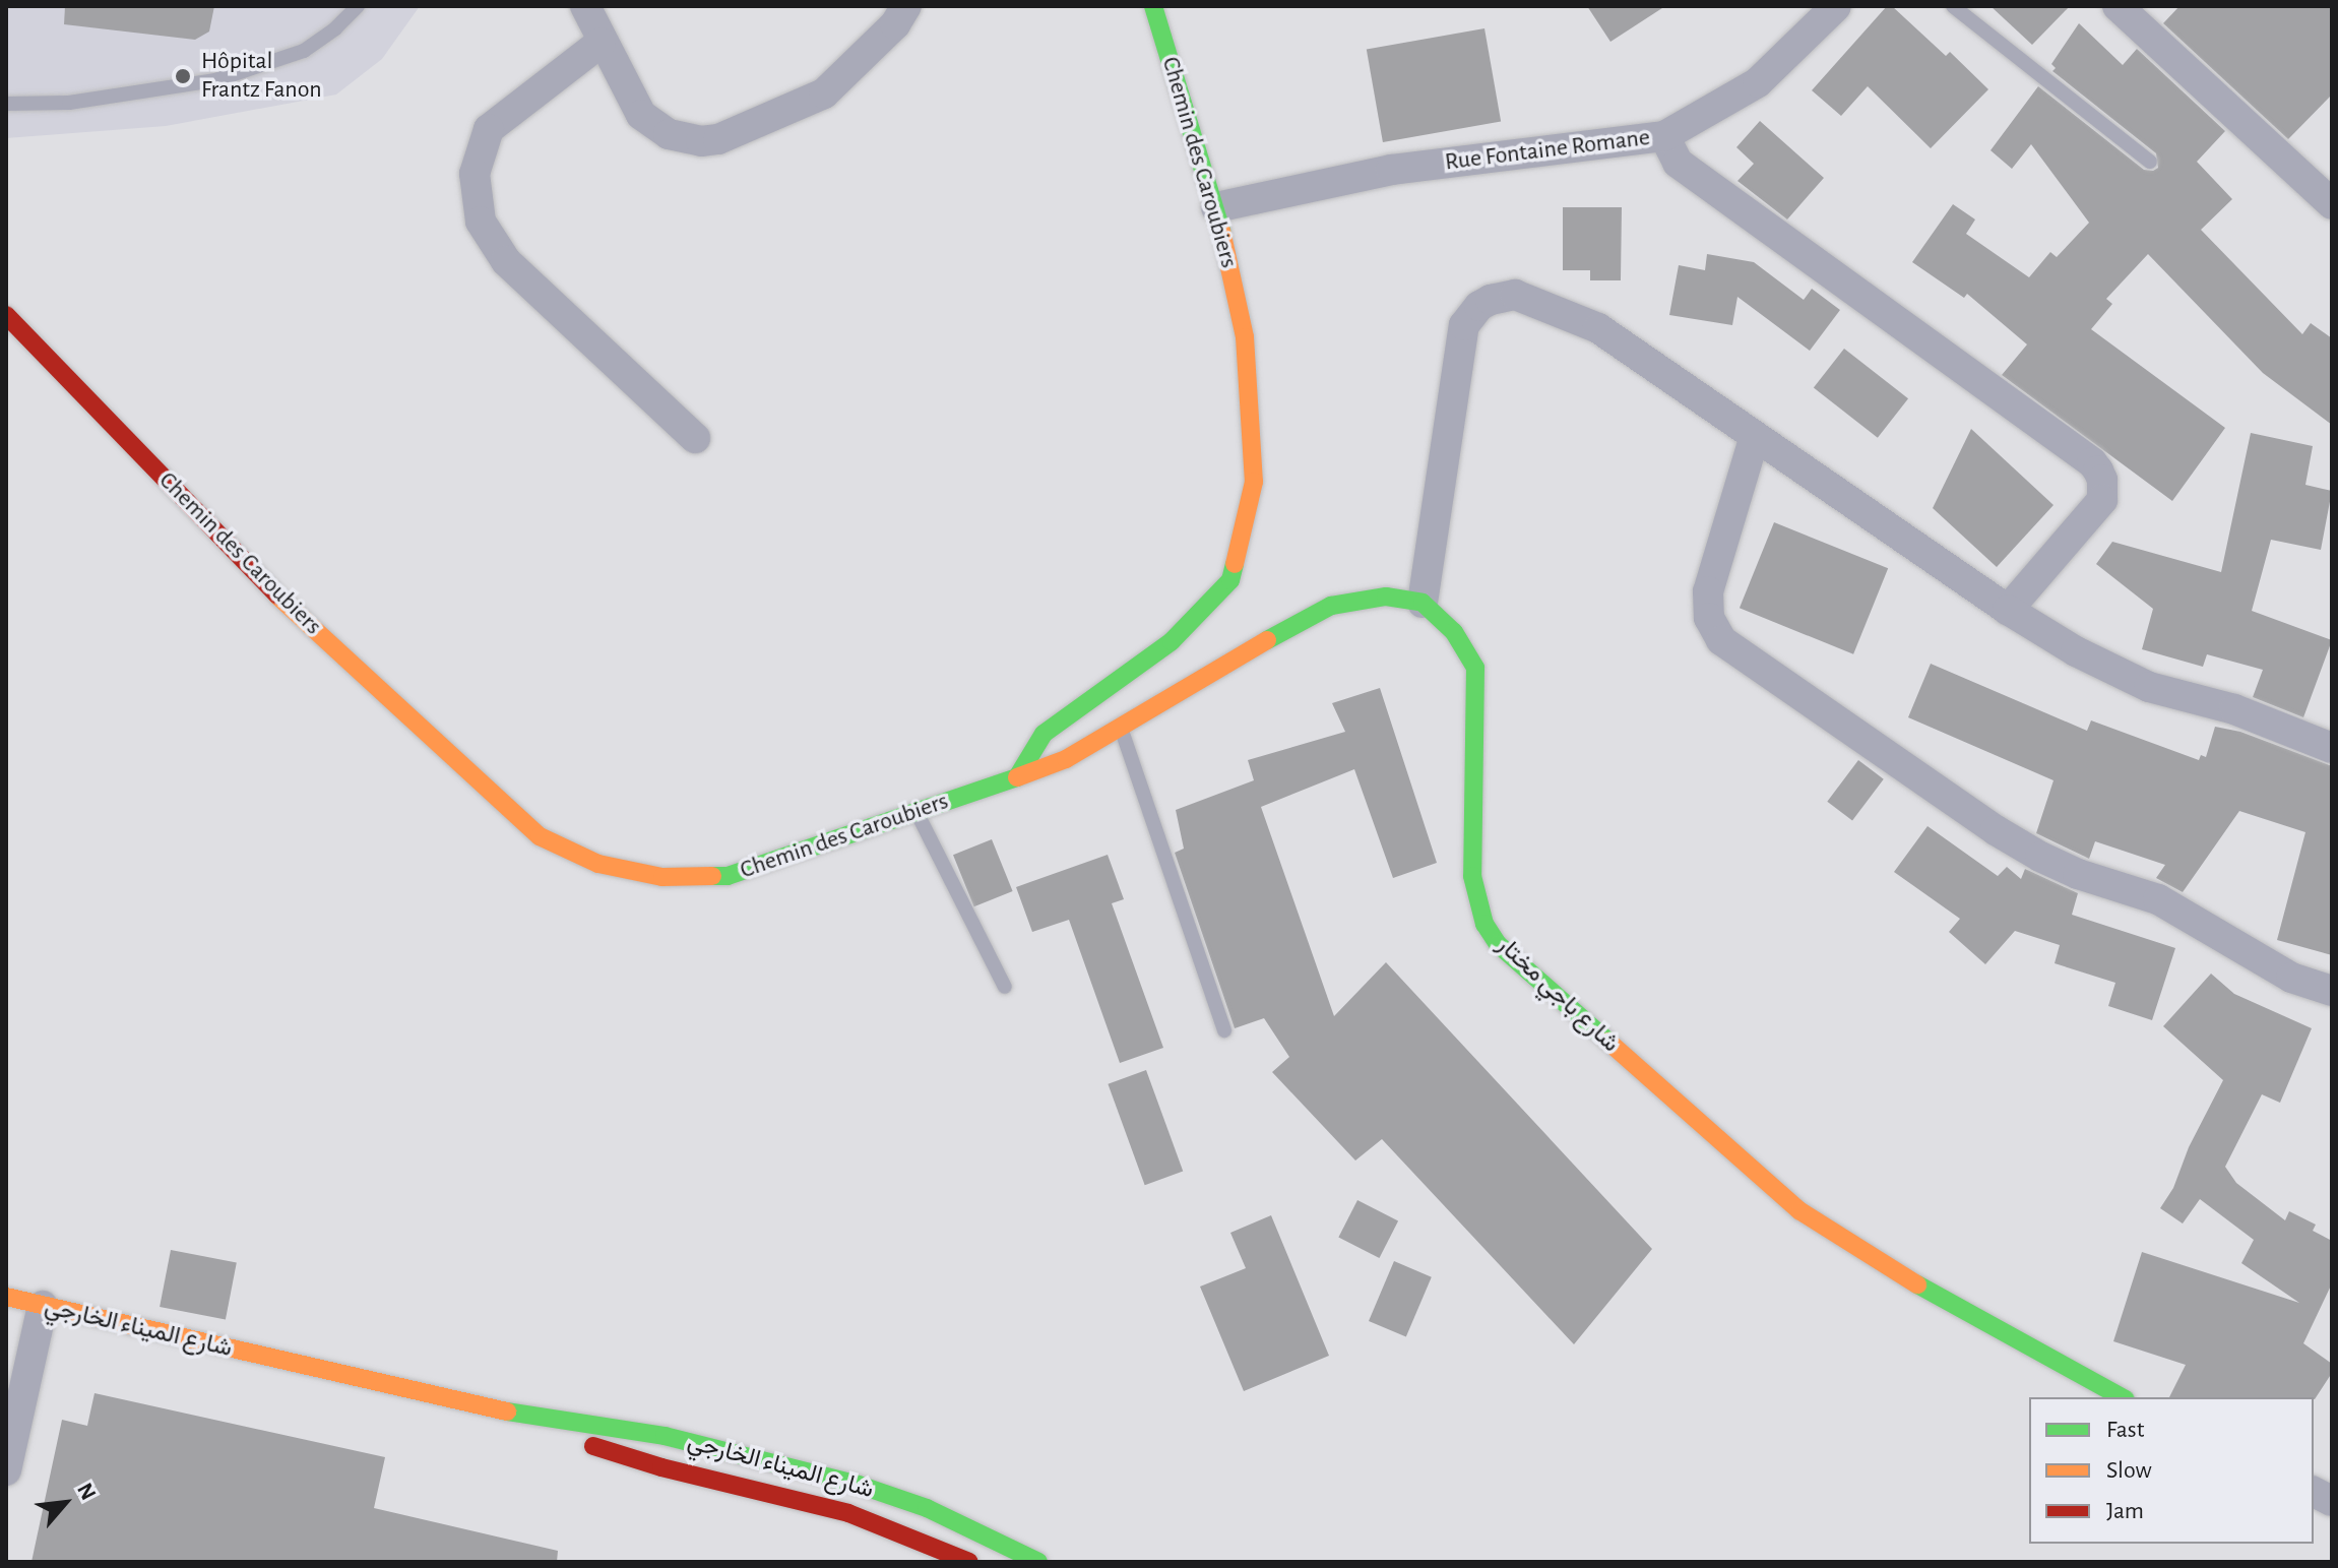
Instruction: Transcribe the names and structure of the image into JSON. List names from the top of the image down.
{
  "streets": {
    "street": [
      "Rue Fontaine Romane",
      "Chemin des Caroubiers",
      "شارع باجي مختار",
      "شارع الميناء الخارجي"
    ]
  },
  "crossings": [
    ["Rue Fontaine Romane", "Chemin des Caroubiers"]
  ],
  "places": ["Hôpital Frantz Fanon"],
  "legend": ["Fast", "Slow", "Jam"],
  "north": "top right"
}
